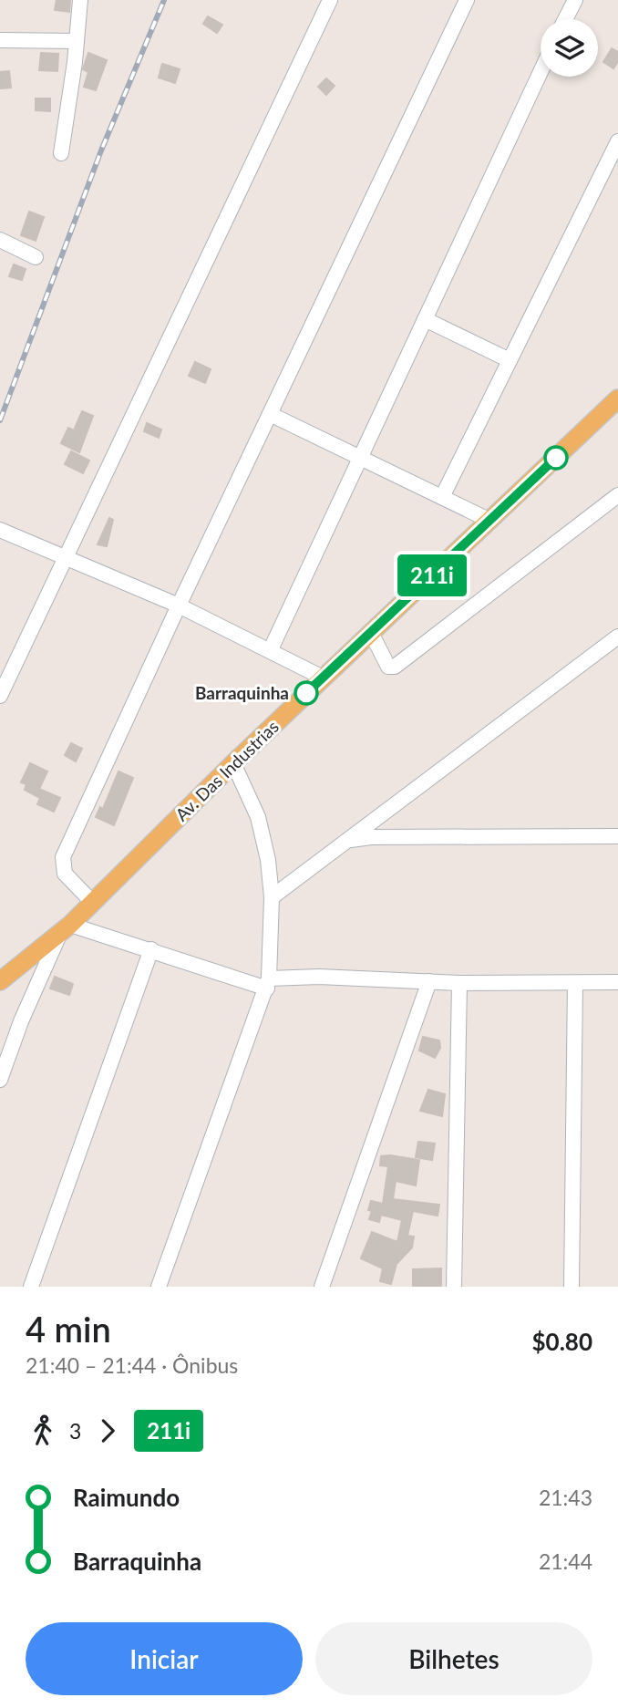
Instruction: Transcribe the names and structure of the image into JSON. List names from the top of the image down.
{
  "streets": {
    "main road": ["Av. Das Industrias"]
  },
  "places": ["Barraquinha"],
  "lines": ["bus line 211i"],
  "page": {
    "on_map": "211i",
    "heading": ["4 min", "21:40 – 21:44 · Ônibus", "$0.80"],
    "legs": ["3", "211i"],
    "list": [
      {
        "name": "Raimundo",
        "value": "21:43"
      },
      {
        "name": "Barraquinha",
        "value": "21:44"
      }
    ],
    "buttons": ["Iniciar", "Bilhetes"]
  }
}
